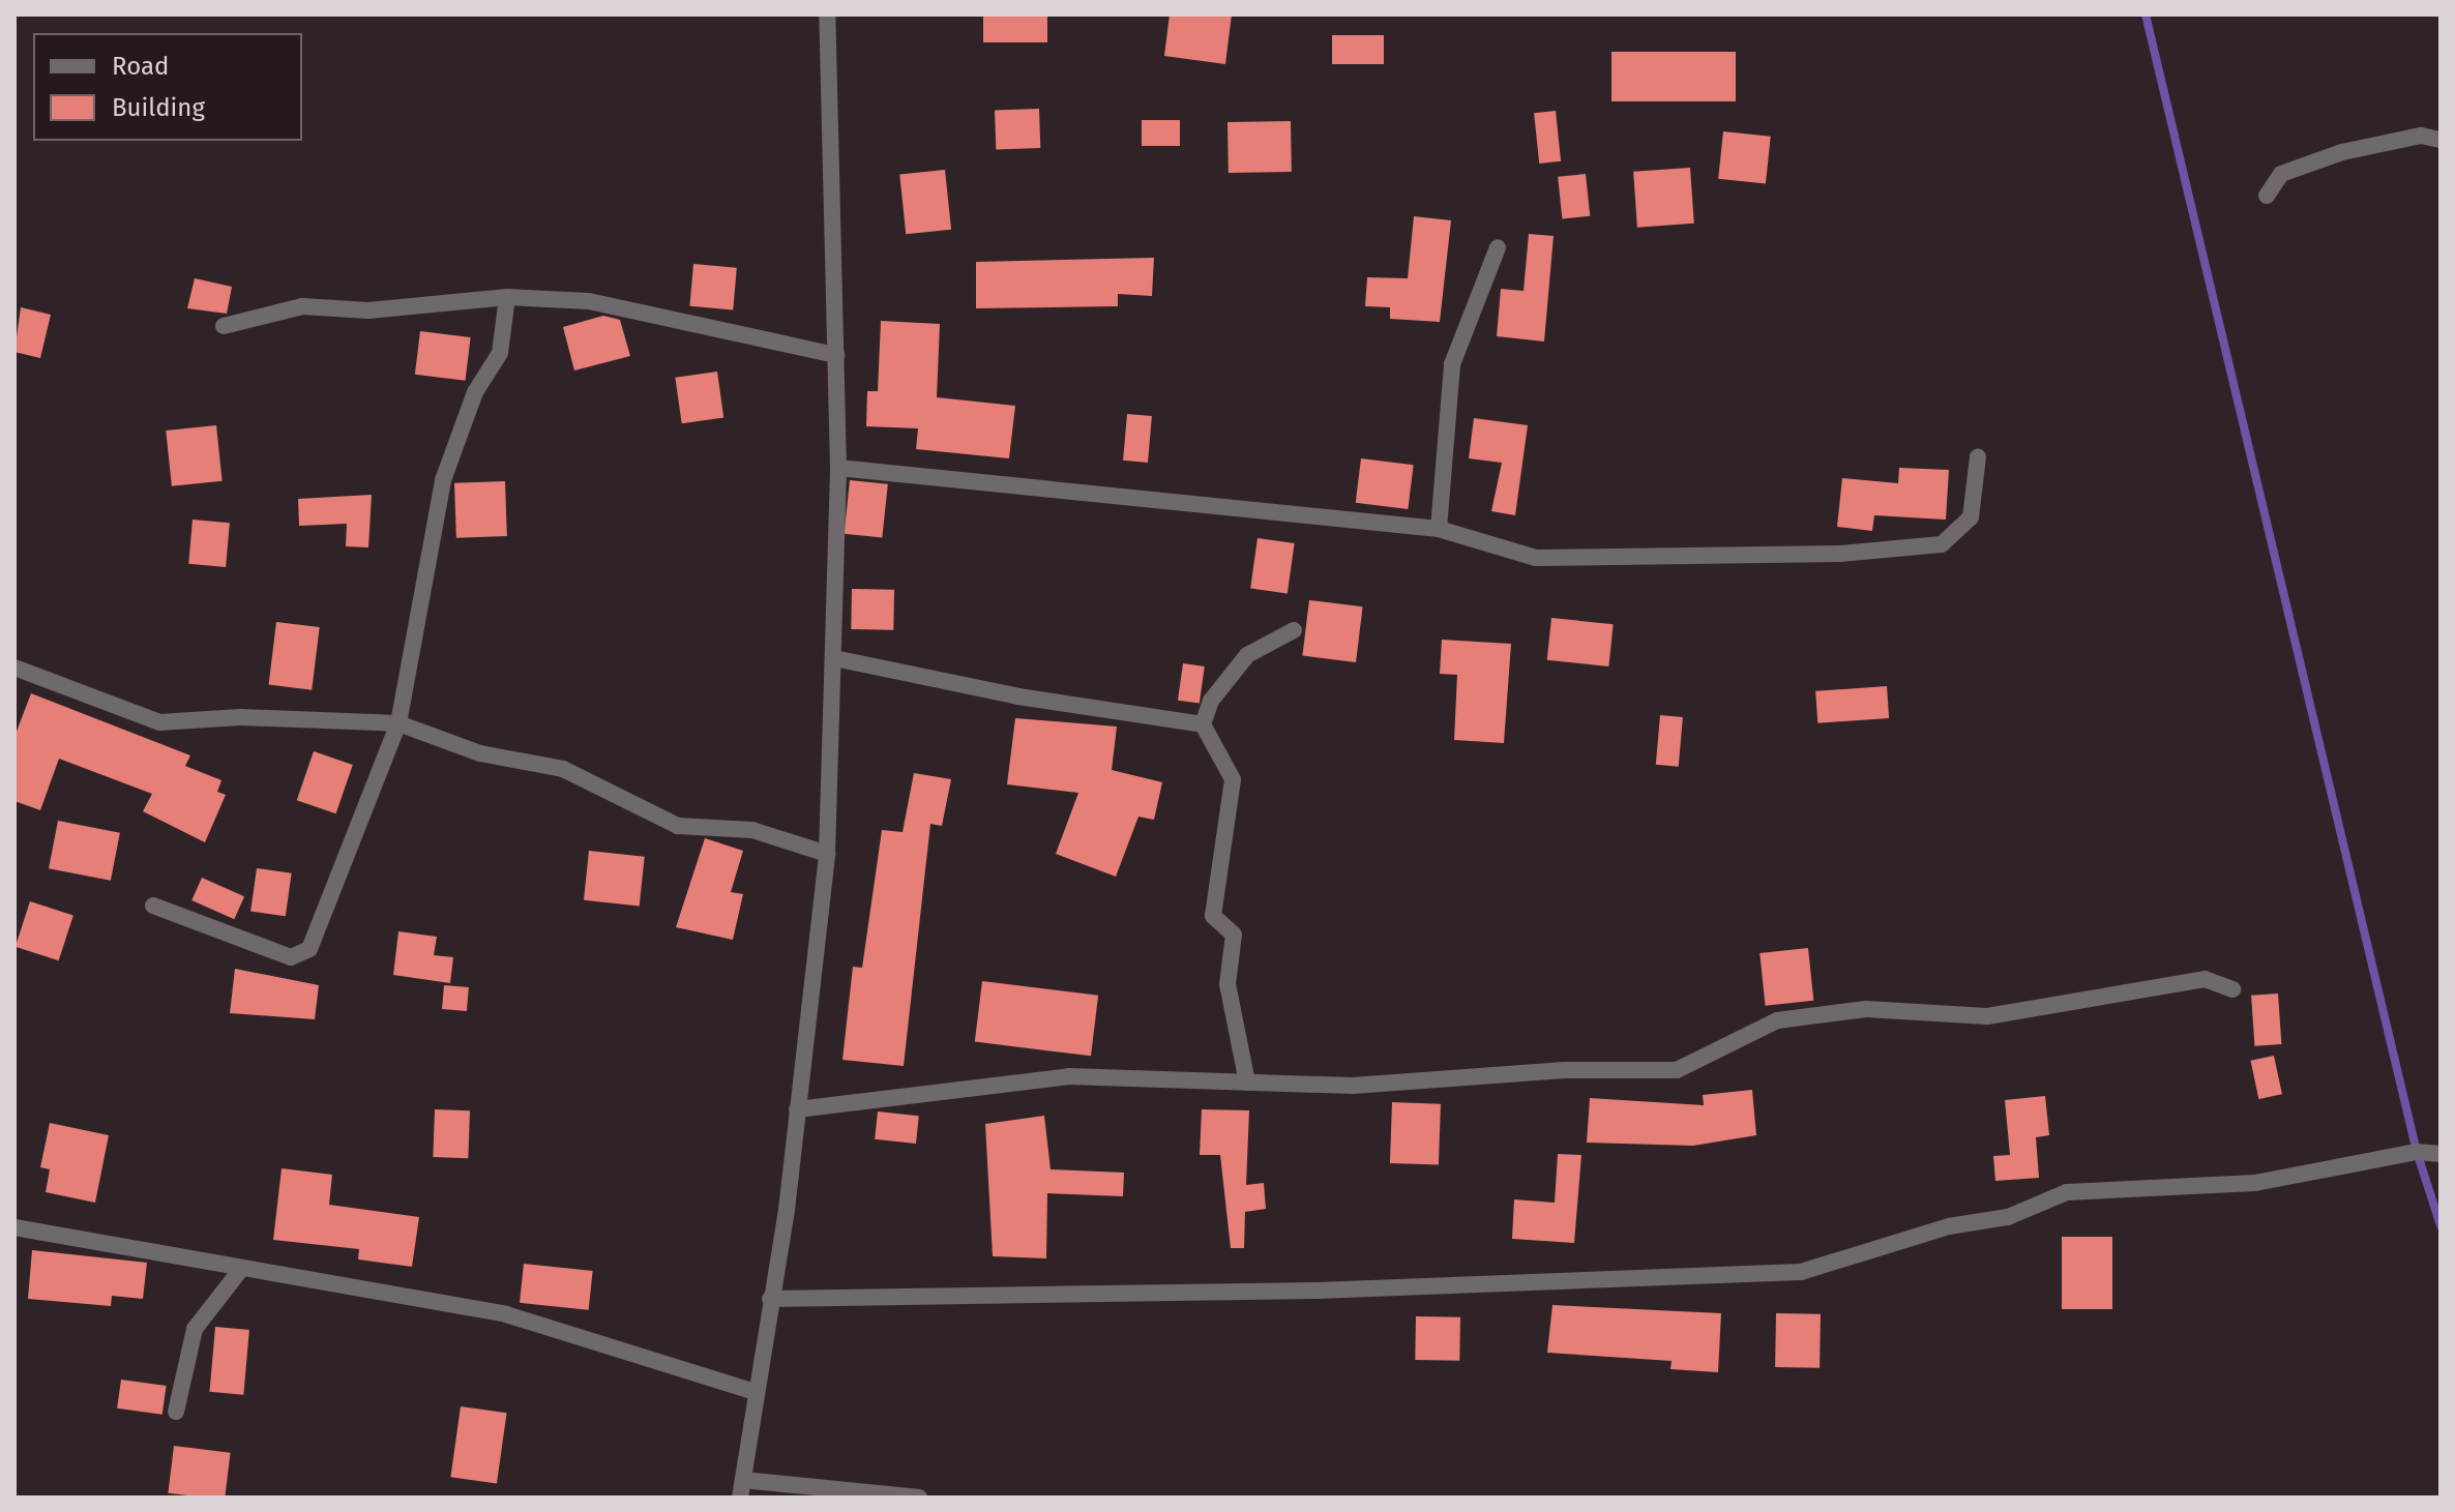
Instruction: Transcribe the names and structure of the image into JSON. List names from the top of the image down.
{
  "legend": ["Road", "Building"]
}
